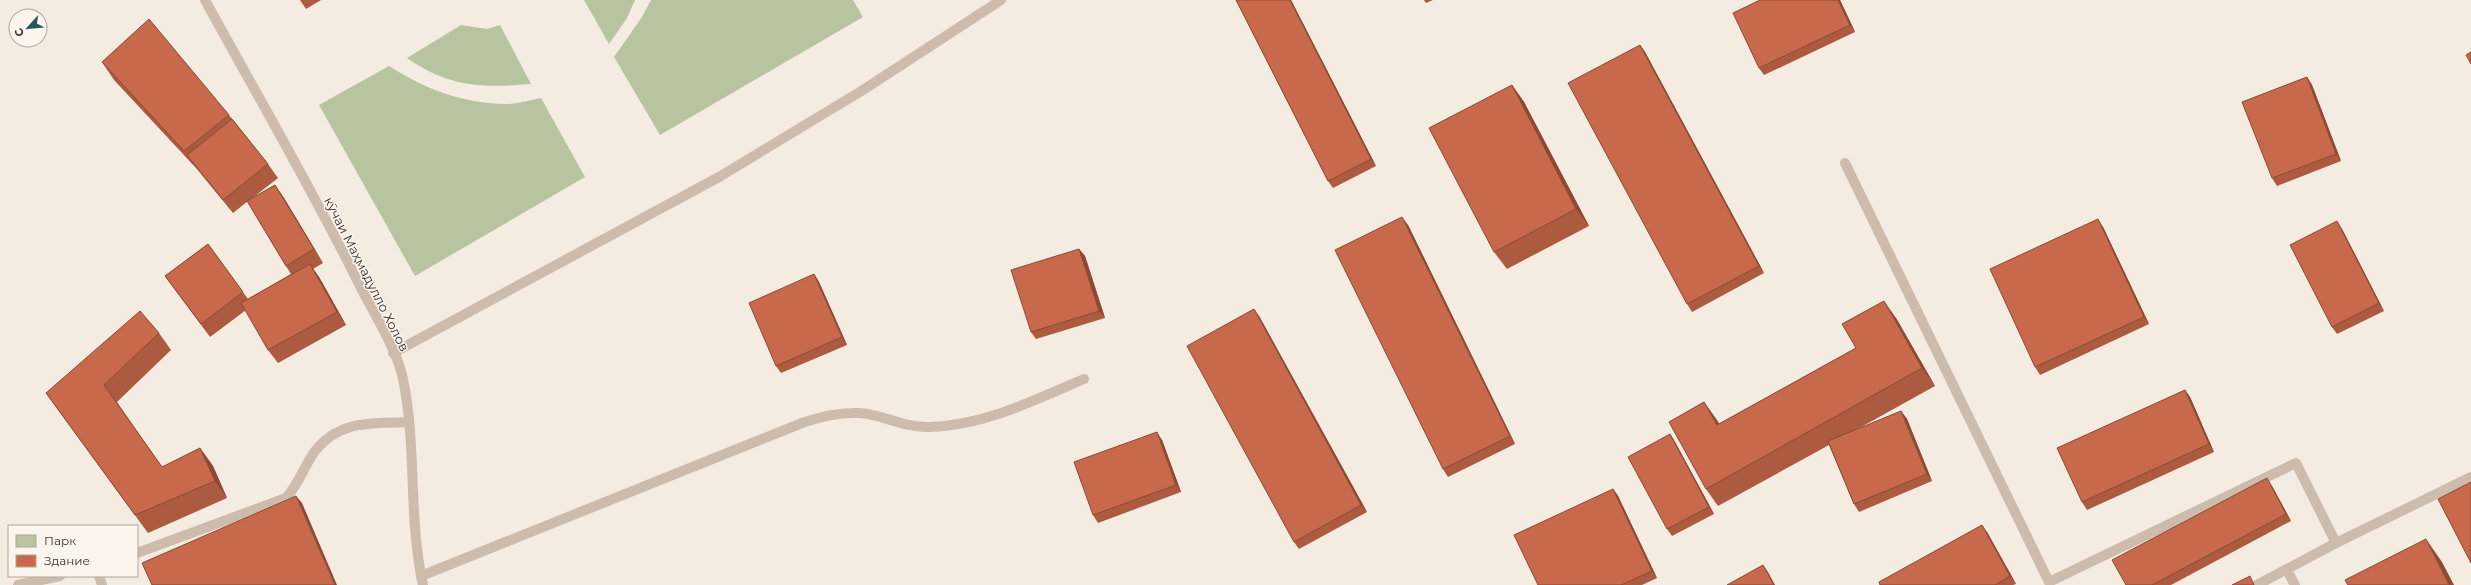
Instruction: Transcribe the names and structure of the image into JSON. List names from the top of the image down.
{
  "streets": {
    "lane": ["кӯчаи Маҳмадулло Холов"]
  },
  "legend": ["Парк", "Здание"],
  "north": "bottom left"
}
